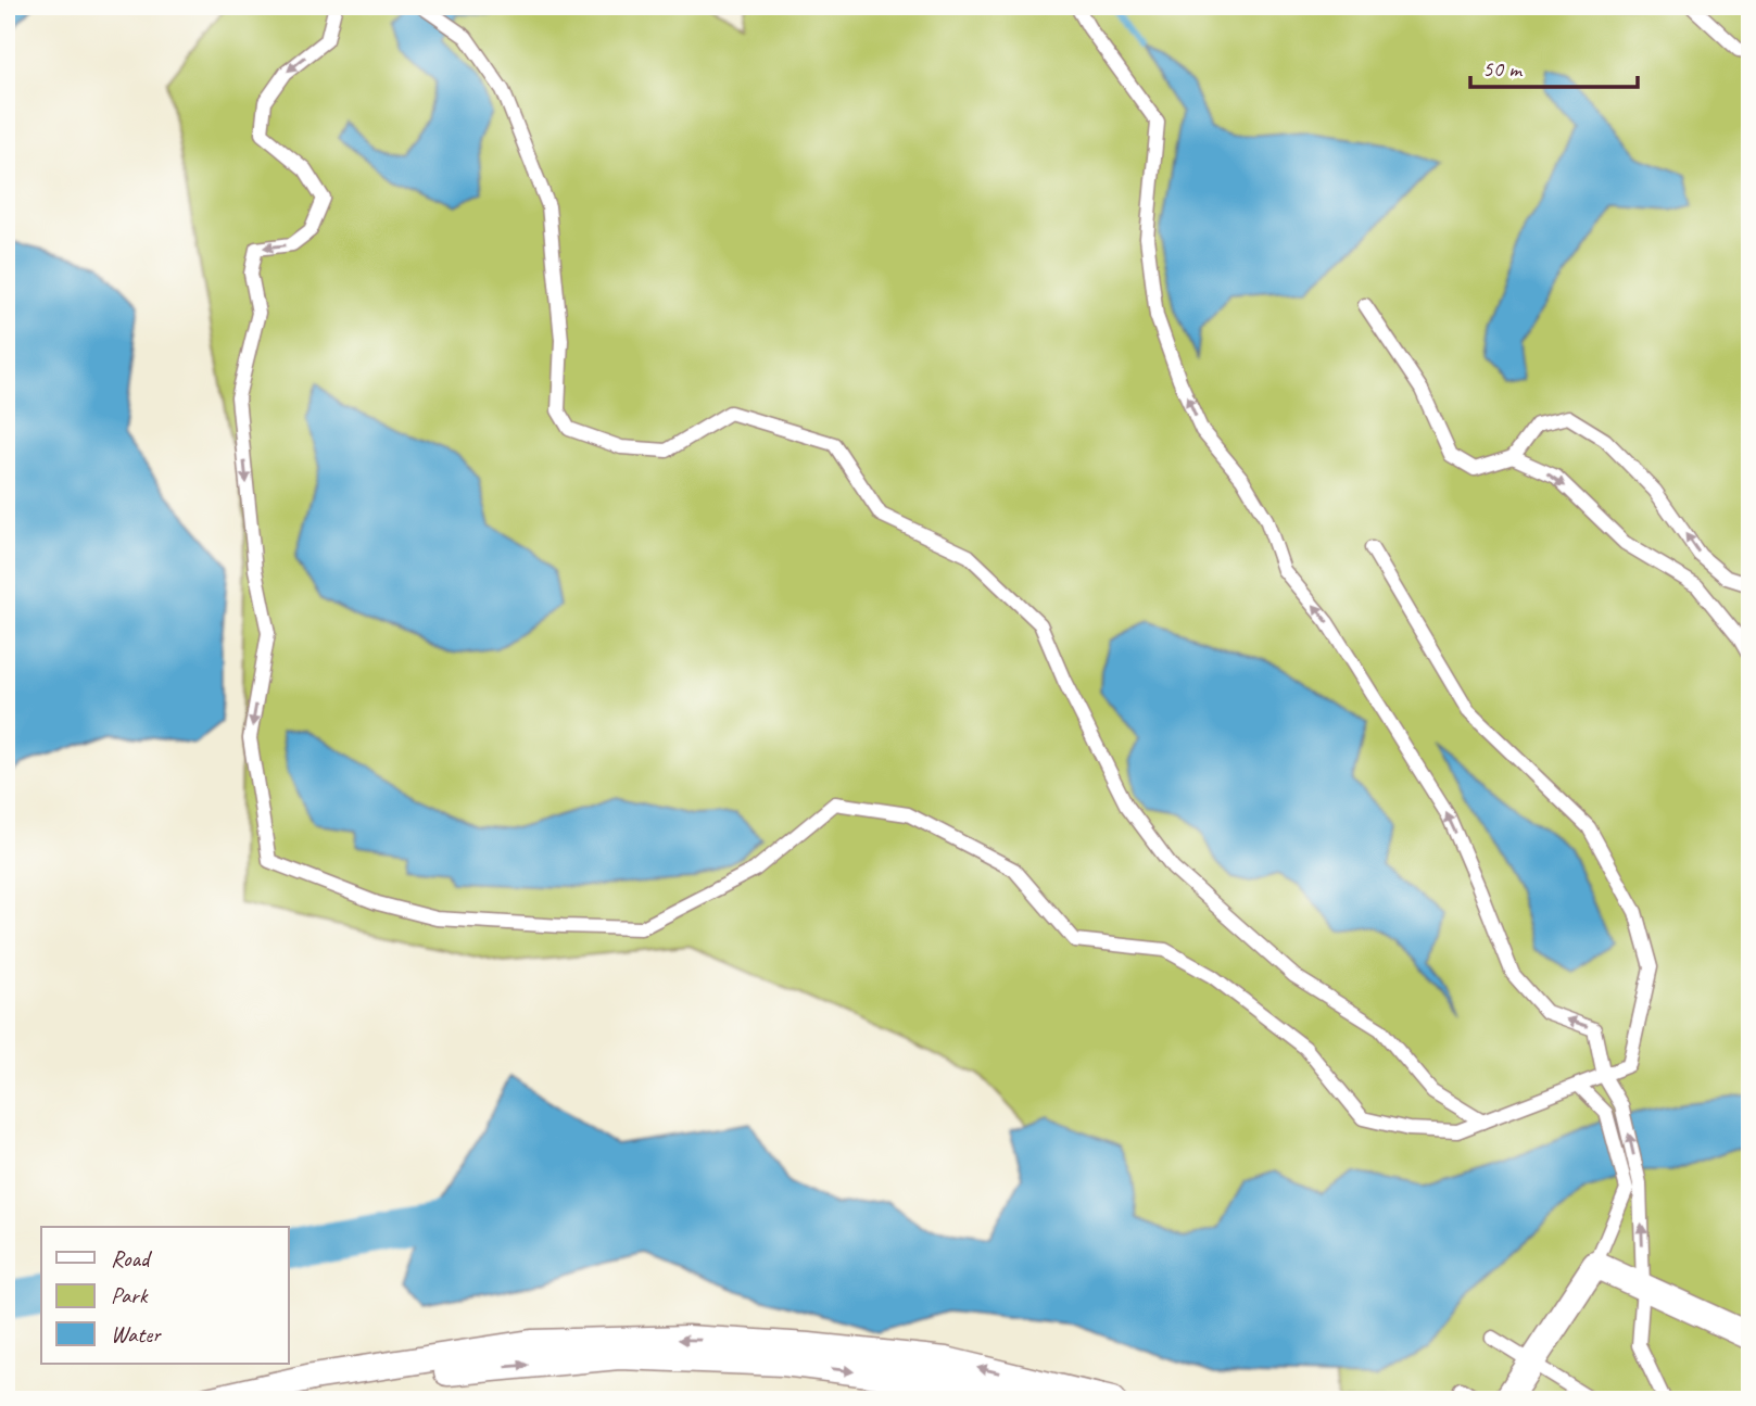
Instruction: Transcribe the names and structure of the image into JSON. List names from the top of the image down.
{
  "legend": ["Road", "Park", "Water"],
  "scale_bar": "50 m"
}
